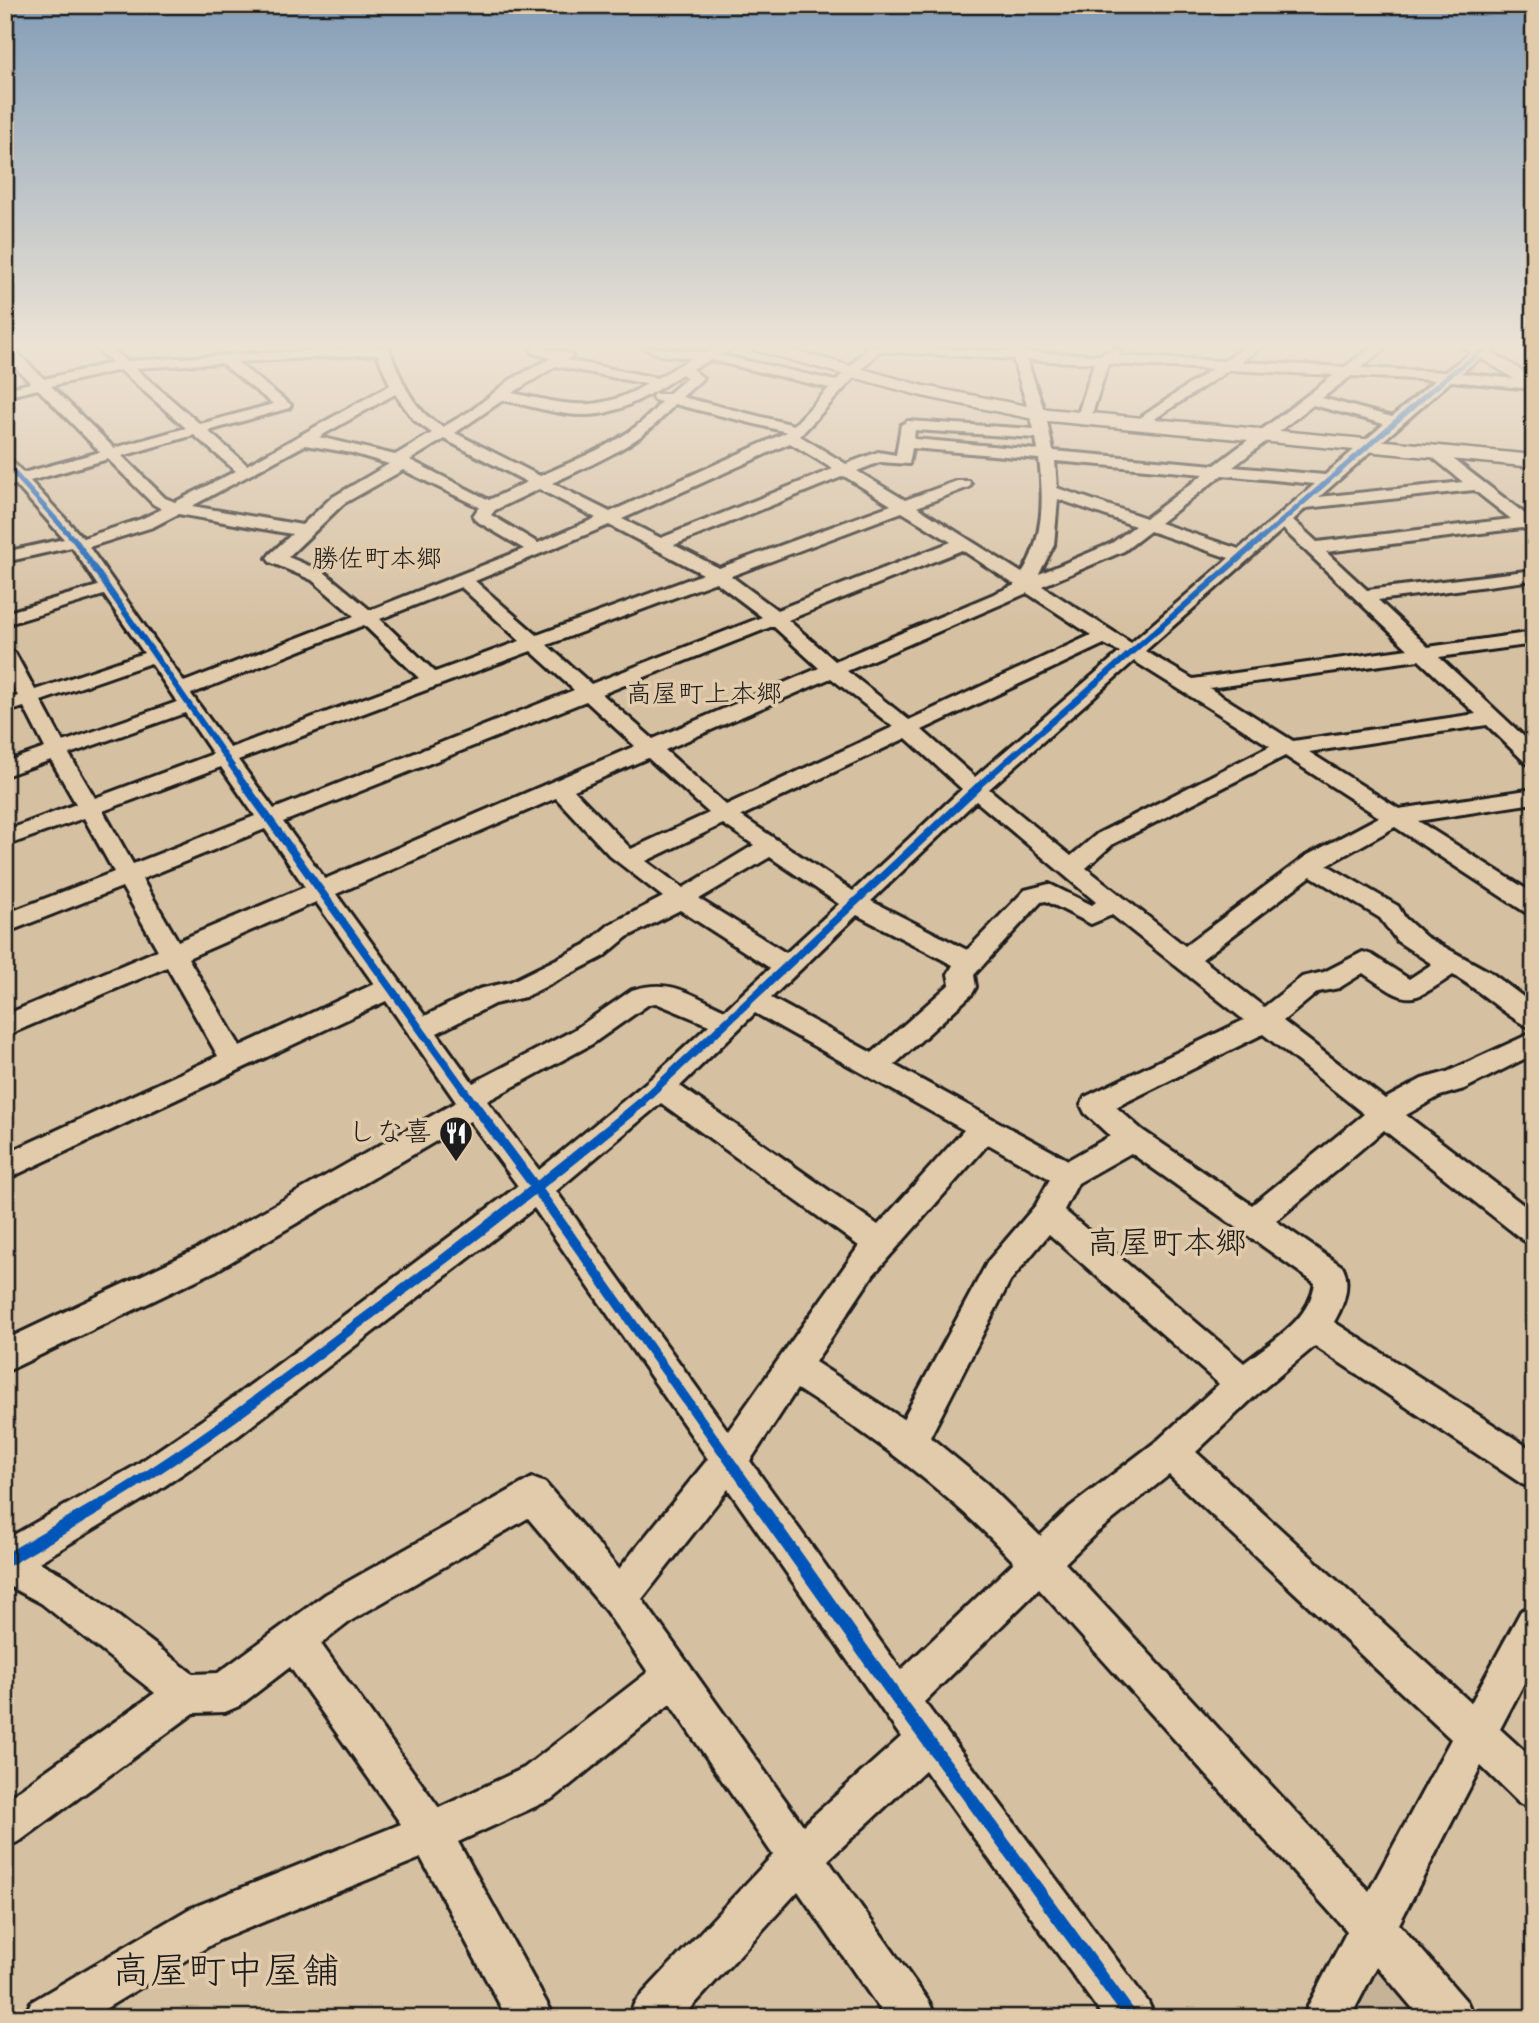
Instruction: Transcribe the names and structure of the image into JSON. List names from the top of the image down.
{
  "districts": [
    "勝佐町本郷",
    "高屋町上本郷",
    "高屋町本郷",
    "高屋町中屋舗"
  ],
  "places": {
    "restaurant": ["しな喜"]
  }
}
